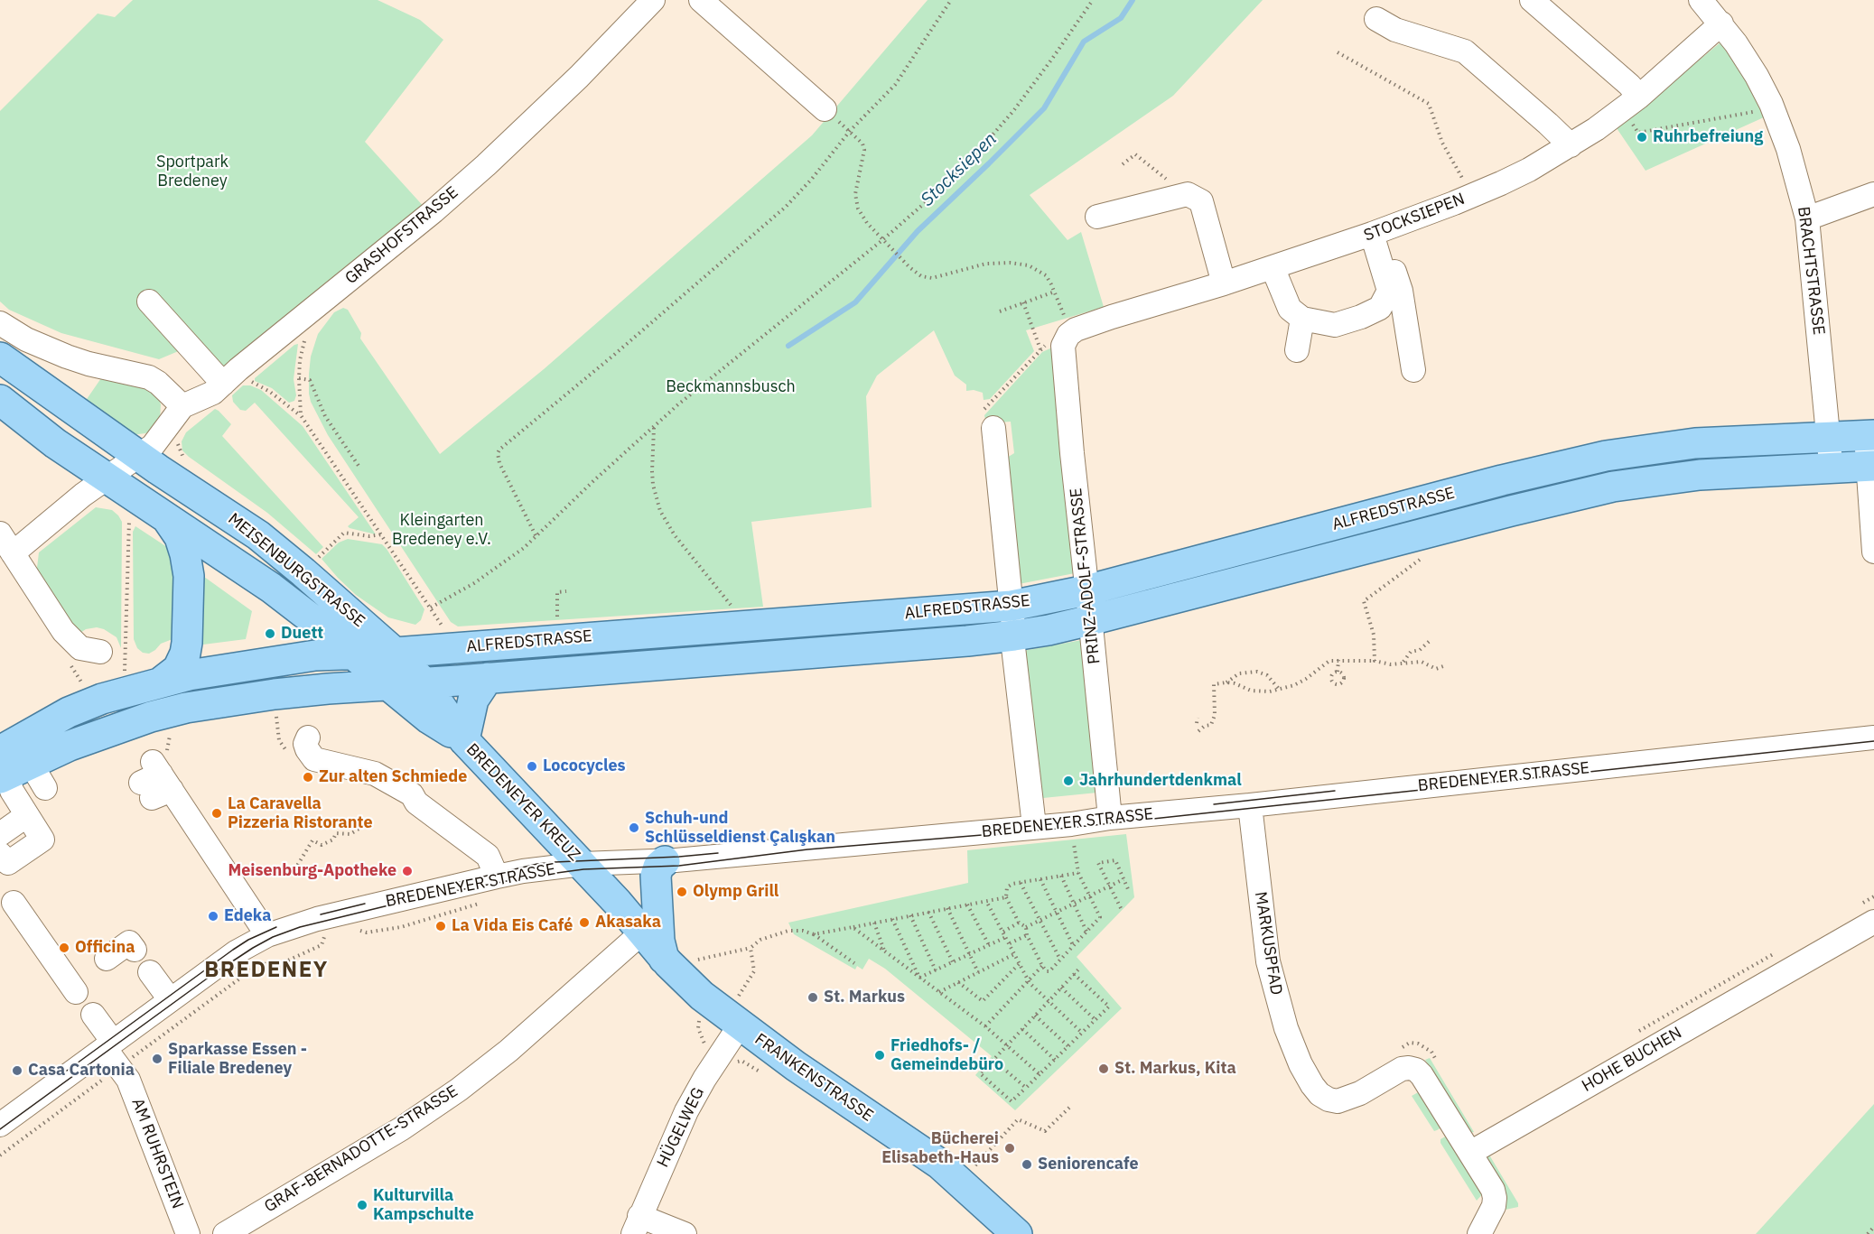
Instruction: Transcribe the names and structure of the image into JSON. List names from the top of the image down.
{
  "streets": {
    "main road": [
      "ALFREDSTRASSE",
      "MEISENBURGSTRASSE",
      "BREDENEYER KREUZ",
      "FRANKENSTRASSE"
    ],
    "street": [
      "STOCKSIEPEN",
      "GRASHOFSTRASSE",
      "BRACHTSTRASSE",
      "PRINZ-ADOLF-STRASSE",
      "BREDENEYER STRASSE",
      "MARKUSPFAD",
      "HOHE BUCHEN",
      "HÜGELWEG",
      "GRAF-BERNADOTTE-STRASSE",
      "AM RUHRSTEIN"
    ]
  },
  "crossings": [
    ["STOCKSIEPEN", "BRACHTSTRASSE"],
    ["STOCKSIEPEN", "PRINZ-ADOLF-STRASSE"],
    ["BRACHTSTRASSE", "ALFREDSTRASSE"],
    ["ALFREDSTRASSE", "MEISENBURGSTRASSE"],
    ["ALFREDSTRASSE", "PRINZ-ADOLF-STRASSE"],
    ["ALFREDSTRASSE", "BREDENEYER KREUZ"],
    ["MEISENBURGSTRASSE", "BREDENEYER KREUZ"],
    ["PRINZ-ADOLF-STRASSE", "BREDENEYER STRASSE"],
    ["BREDENEYER STRASSE", "BREDENEYER KREUZ"],
    ["BREDENEYER STRASSE", "MARKUSPFAD"],
    ["BREDENEYER STRASSE", "FRANKENSTRASSE"],
    ["BREDENEYER STRASSE", "AM RUHRSTEIN"],
    ["BREDENEYER KREUZ", "FRANKENSTRASSE"],
    ["MARKUSPFAD", "HOHE BUCHEN"],
    ["FRANKENSTRASSE", "HÜGELWEG"],
    ["FRANKENSTRASSE", "GRAF-BERNADOTTE-STRASSE"]
  ],
  "districts": ["BREDENEY"],
  "water": ["Stocksiepen"],
  "parks": ["Sportpark Bredeney", "Beckmannsbusch", "Kleingarten Bredeney e.V."],
  "places": [
    "Ruhrbefreiung",
    "Duett",
    "Lococycles",
    "Zur alten Schmiede",
    "Jahrhundertdenkmal",
    "La Caravella Pizzeria Ristorante",
    "Schuh-und Schlüsseldienst Çalışkan",
    "Meisenburg-Apotheke",
    "Olymp Grill",
    "Edeka",
    "Akasaka",
    "La Vida Eis Café",
    "Officina",
    "St. Markus",
    "Friedhofs- / Gemeindebüro",
    "Sparkasse Essen - Filiale Bredeney",
    "St. Markus, Kita",
    "Casa Cartonia",
    "Bücherei Elisabeth-Haus",
    "Seniorencafe",
    "Kulturvilla Kampschulte"
  ]
}
